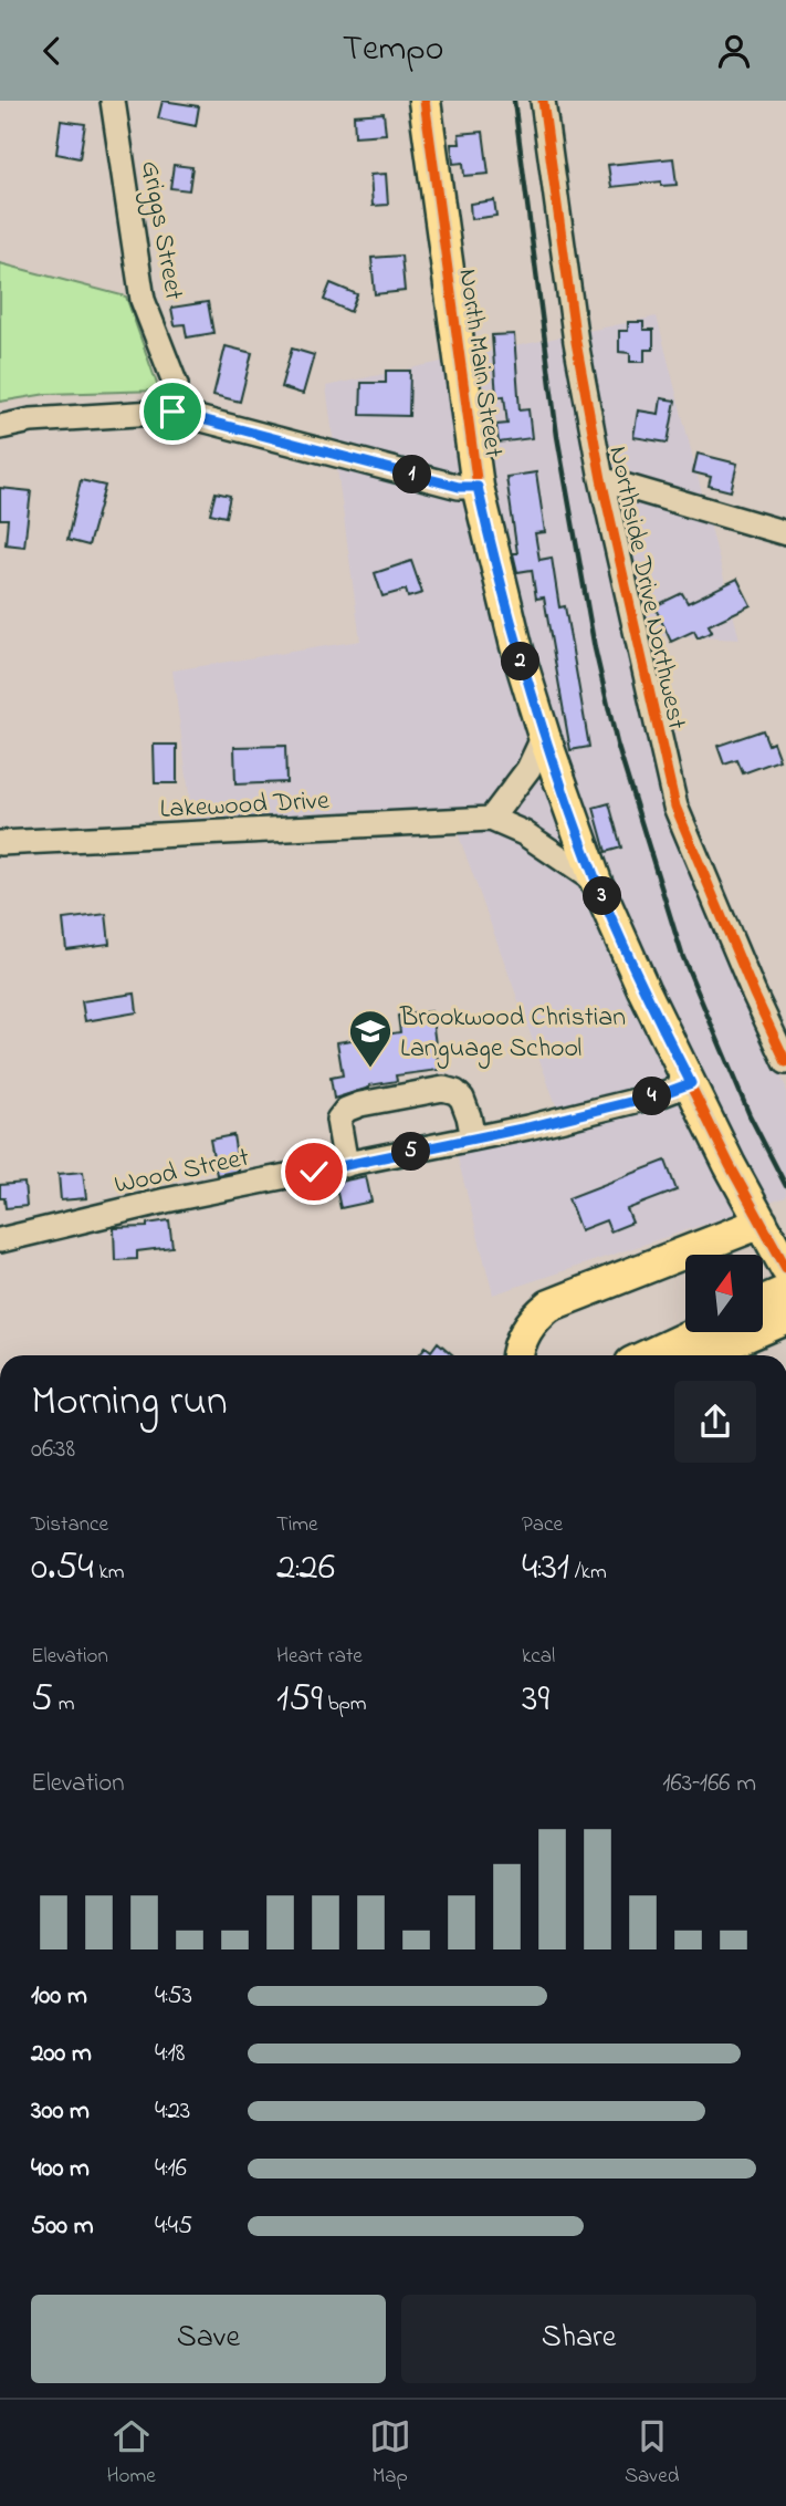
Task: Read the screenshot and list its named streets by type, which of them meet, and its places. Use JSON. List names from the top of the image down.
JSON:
{
  "streets": {
    "main road": ["North Main Street"],
    "street": [
      "Griggs Street",
      "Northside Drive Northwest",
      "Lakewood Drive",
      "Wood Street"
    ]
  },
  "crossings": [
    ["North Main Street", "Lakewood Drive"],
    ["North Main Street", "Wood Street"]
  ],
  "places": {
    "school or university": ["Brookwood Christian Language School"]
  },
  "north": "top",
  "page": {
    "header": "Tempo",
    "pins": [
      "1",
      "2",
      "3",
      "4",
      "5"
    ],
    "heading": ["Morning run", "06:38"],
    "stats": [
      ["Distance", "0.54 km"],
      ["Time", "2:26"],
      ["Pace", "4:31 /km"],
      ["Elevation", "5 m"],
      ["Heart rate", "159 bpm"],
      ["kcal", "39"]
    ],
    "chart": ["Elevation", "163–166 m"],
    "list": [
      {
        "name": "100 m",
        "note": "4:53"
      },
      {
        "name": "200 m",
        "note": "4:18"
      },
      {
        "name": "300 m",
        "note": "4:23"
      },
      {
        "name": "400 m",
        "note": "4:16"
      },
      {
        "name": "500 m",
        "note": "4:45"
      }
    ],
    "buttons": ["Save", "Share"],
    "tabs": ["Home", "Map", "Saved"]
  }
}
